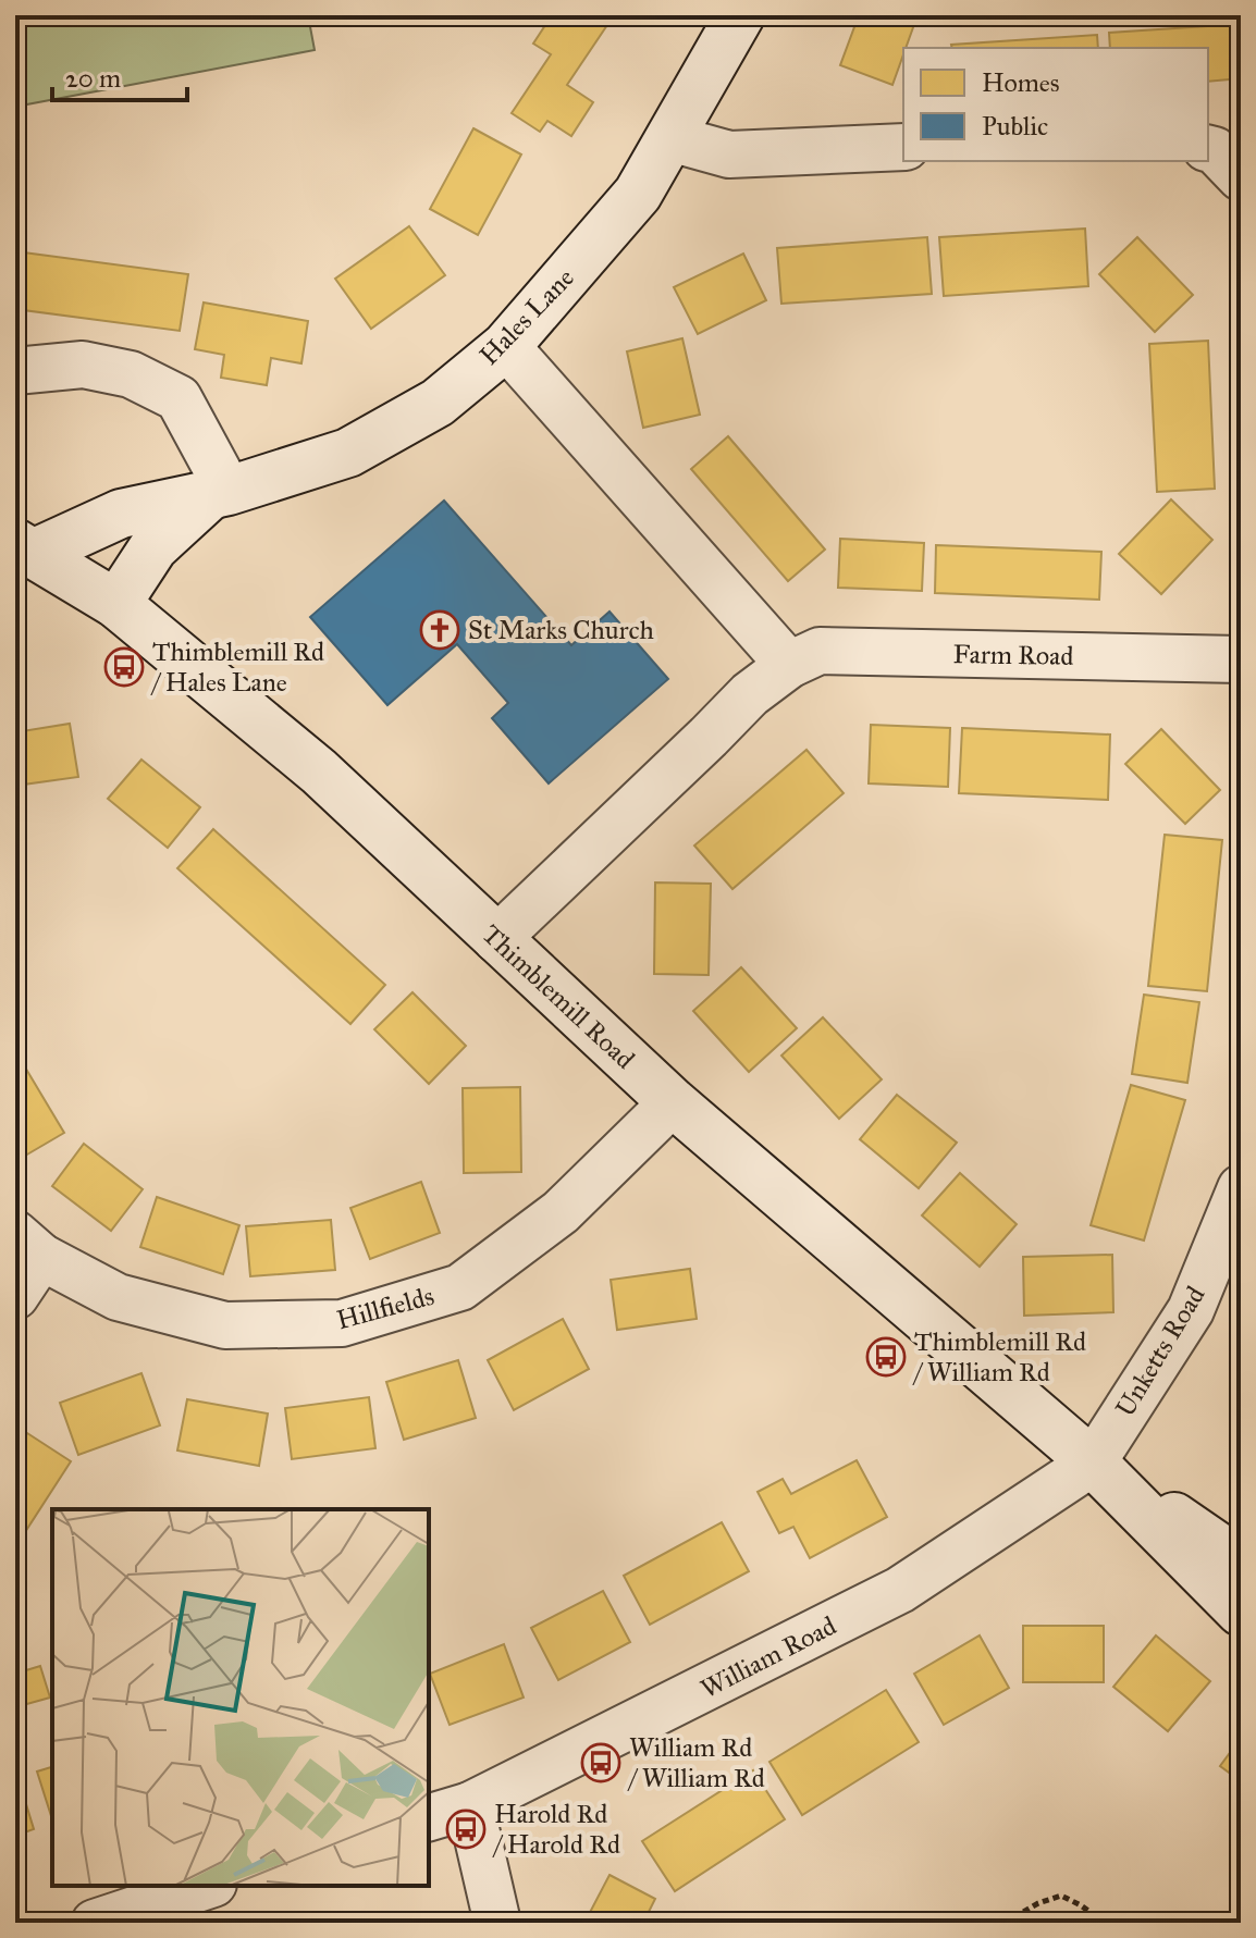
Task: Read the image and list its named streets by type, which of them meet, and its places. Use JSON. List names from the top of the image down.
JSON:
{
  "streets": {
    "main road": ["Hales Lane", "Thimblemill Road"],
    "street": [
      "Farm Road",
      "Hillfields",
      "Unketts Road",
      "William Road"
    ]
  },
  "crossings": [
    ["Hales Lane", "Thimblemill Road"],
    ["Farm Road", "Thimblemill Road"],
    ["Thimblemill Road", "Hillfields"],
    ["Thimblemill Road", "Unketts Road"],
    ["Thimblemill Road", "William Road"],
    ["Unketts Road", "William Road"]
  ],
  "places": {
    "church": ["St Marks Church"],
    "bus stop": [
      "Thimblemill Rd / Hales Lane",
      "Thimblemill Rd / William Rd",
      "William Rd / William Rd",
      "Harold Rd / Harold Rd"
    ]
  },
  "legend": ["Homes", "Public"],
  "scale_bar": "20 m"
}
